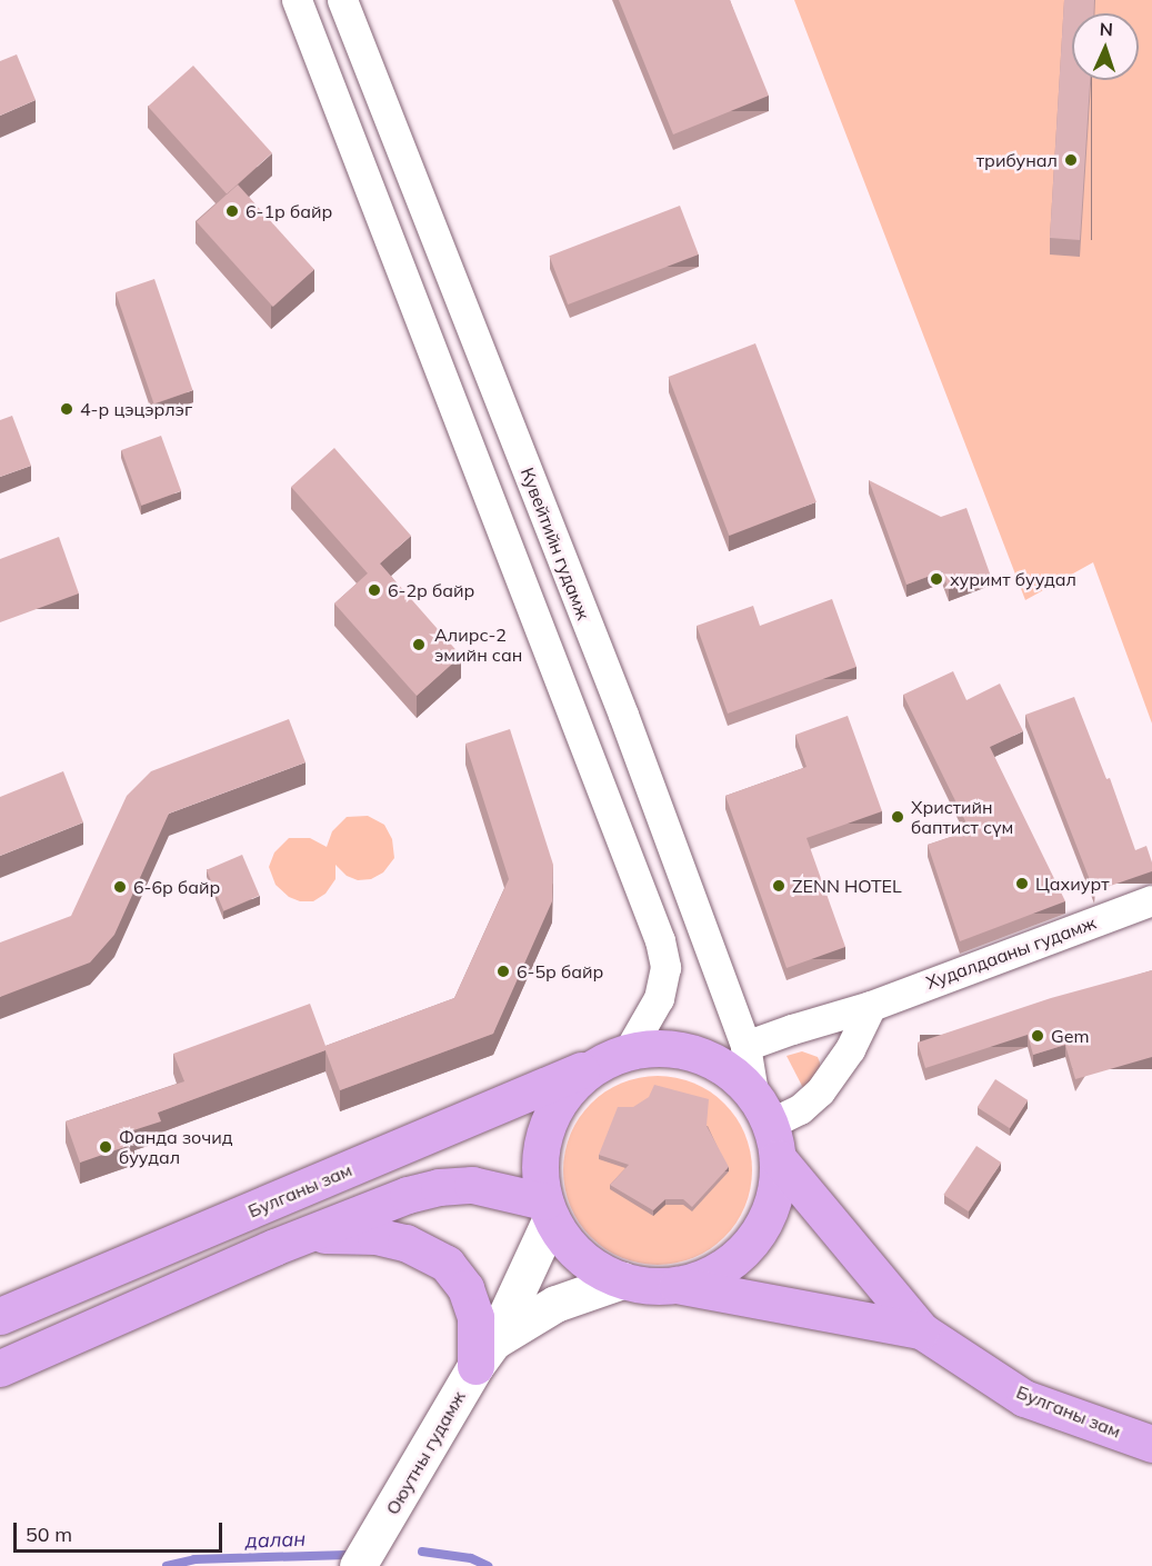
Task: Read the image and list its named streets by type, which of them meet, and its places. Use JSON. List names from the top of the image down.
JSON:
{
  "streets": {
    "highway": ["Булганы зам"],
    "street": ["Кувейтийн гудамж", "Худалдааны гудамж", "Оюутны гудамж"]
  },
  "crossings": [
    ["Кувейтийн гудамж", "Худалдааны гудамж"],
    ["Кувейтийн гудамж", "Булганы зам"],
    ["Кувейтийн гудамж", "Оюутны гудамж"],
    ["Булганы зам", "Оюутны гудамж"]
  ],
  "water": ["далан"],
  "places": [
    "трибунал",
    "6-1р байр",
    "4-р цэцэрлэг",
    "хуримт буудал",
    "6-2р байр",
    "Aлирс-2 эмийн сан",
    "Христийн баптист сүм",
    "Цахиурт",
    "ZENN HOTEL",
    "6-6р байр",
    "6-5р байр",
    "Gem",
    "Фанда зочид буудал"
  ],
  "scale_bar": "50 m",
  "north": "top"
}
